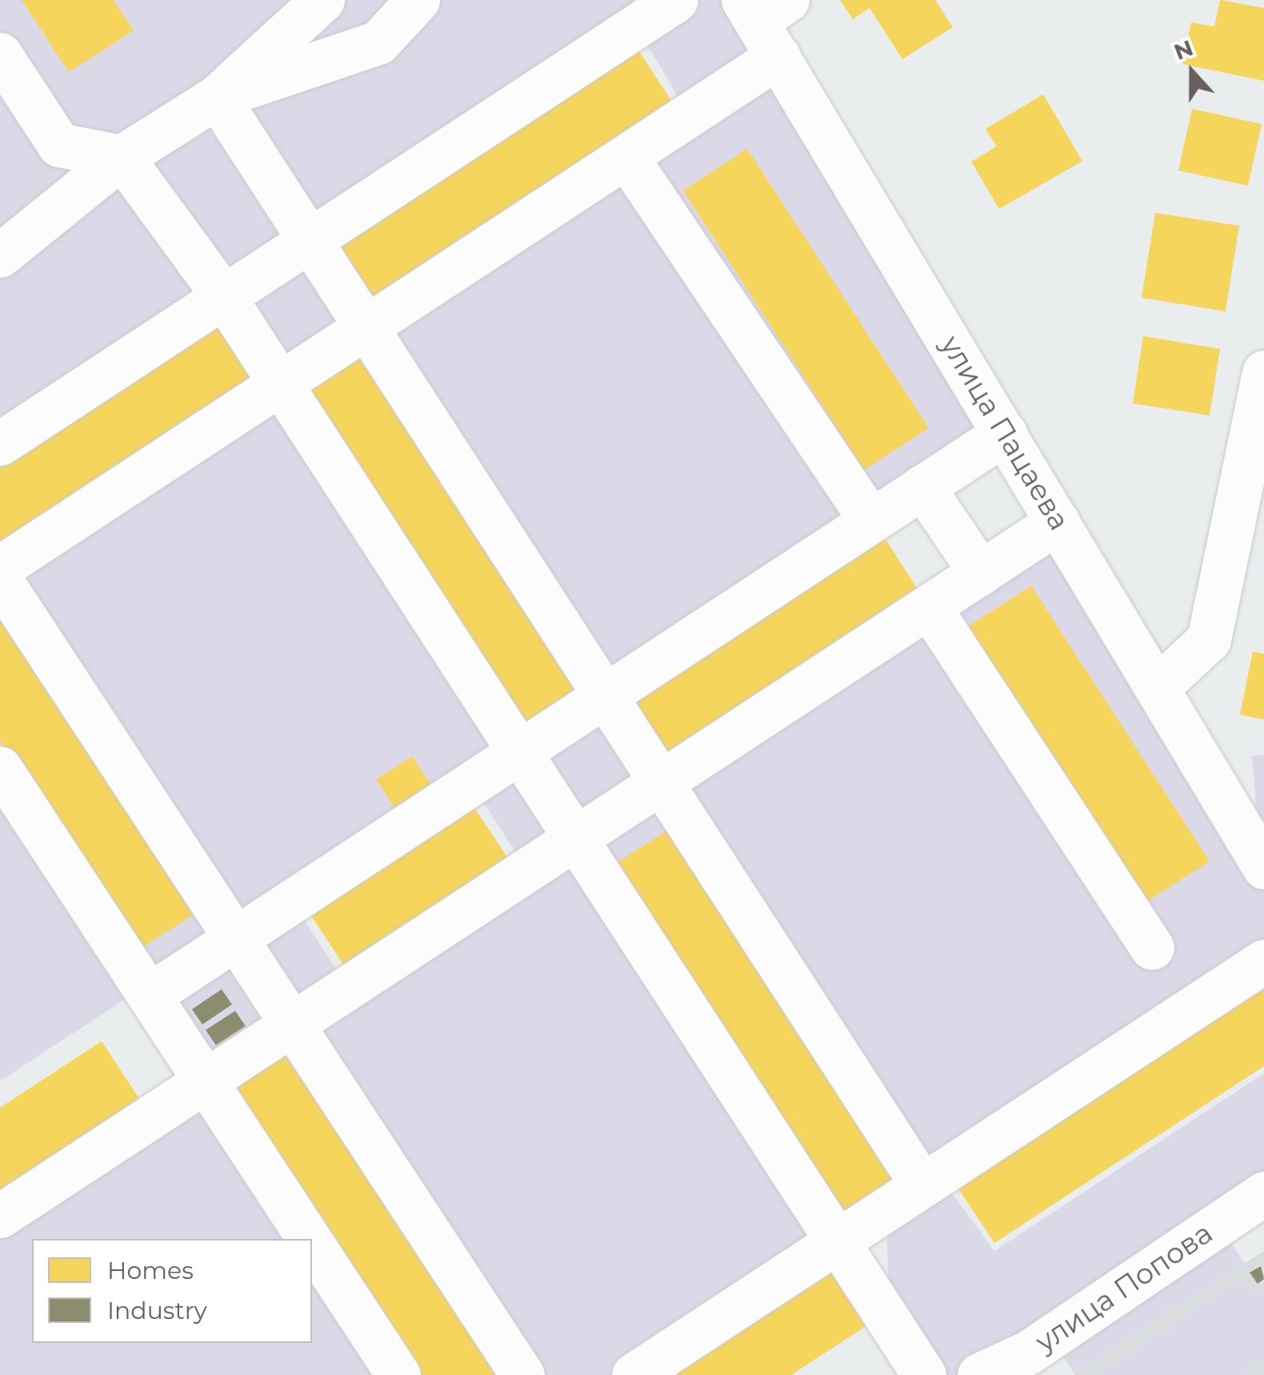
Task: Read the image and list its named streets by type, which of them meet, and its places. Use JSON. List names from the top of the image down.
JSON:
{
  "streets": {
    "street": ["улица Пацаева", "улица Попова"]
  },
  "legend": ["Homes", "Industry"],
  "north": "top"
}
